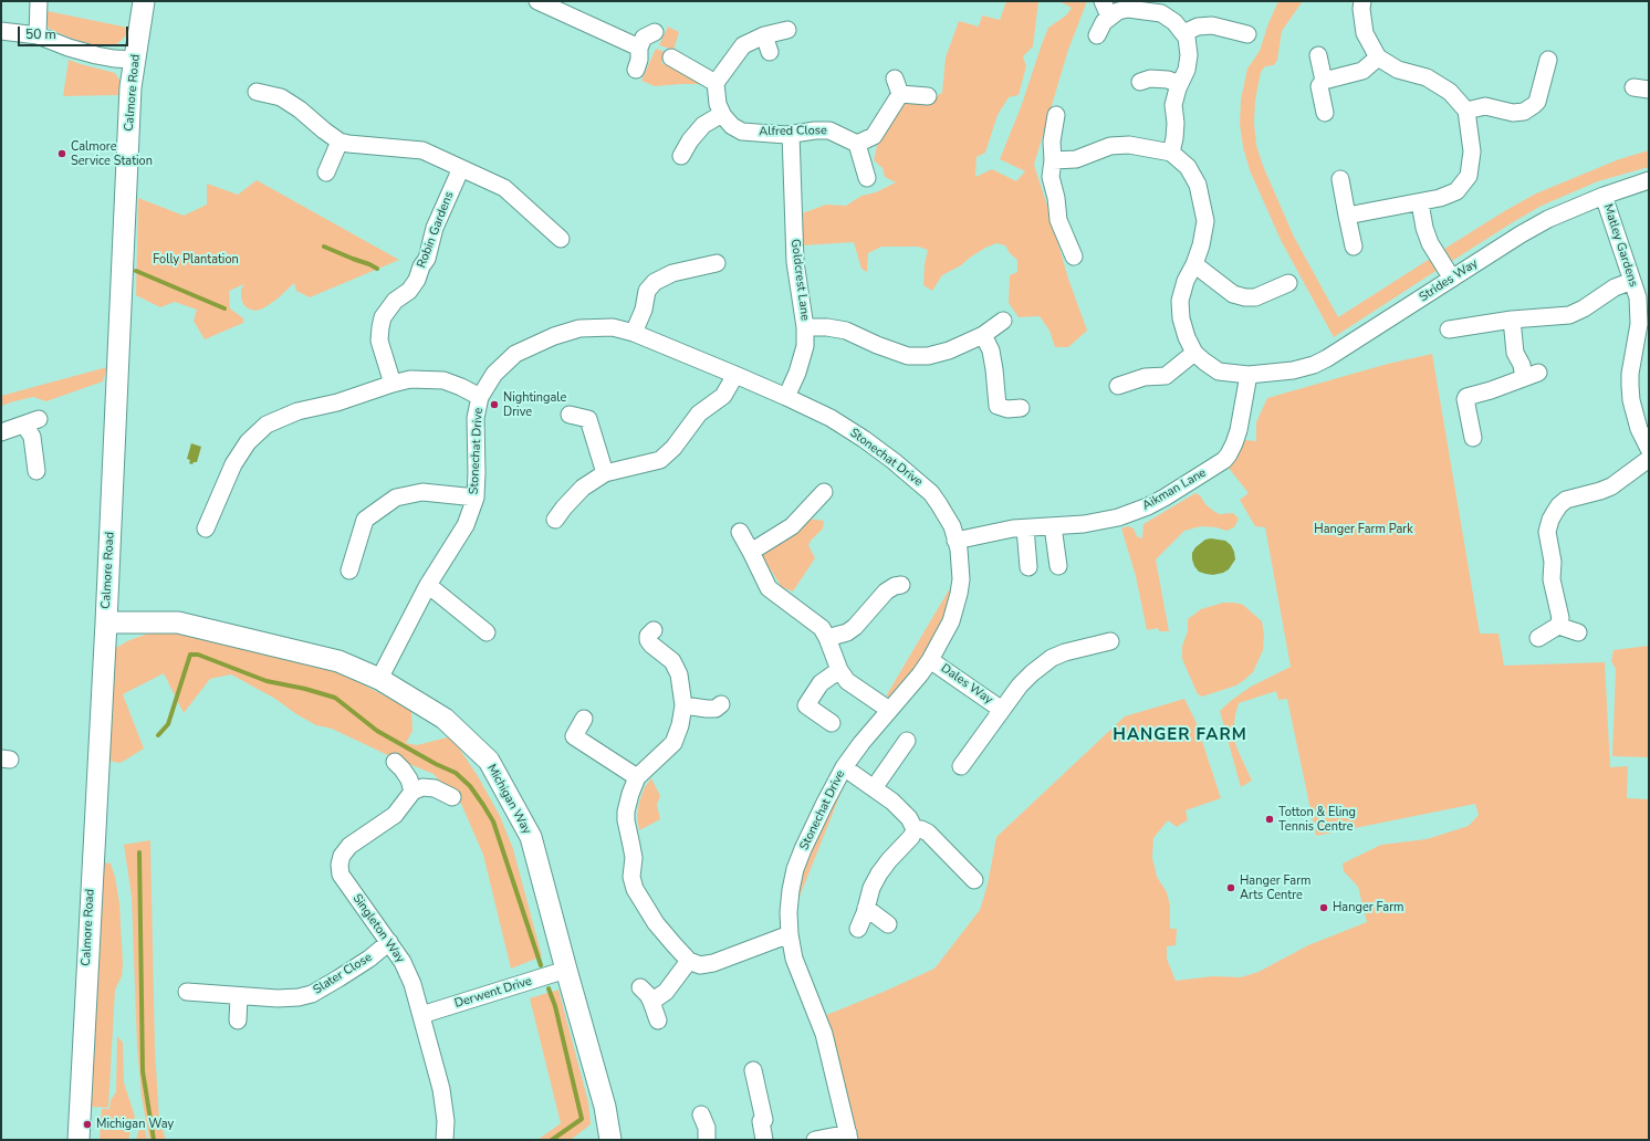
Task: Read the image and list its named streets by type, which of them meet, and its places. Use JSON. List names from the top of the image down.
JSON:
{
  "streets": {
    "street": [
      "Calmore Road",
      "Alfred Close",
      "Robin Gardens",
      "Matley Gardens",
      "Goldcrest Lane",
      "Strides Way",
      "Stonechat Drive",
      "Aikman Lane",
      "Dales Way",
      "Michigan Way",
      "Singleton Way",
      "Slater Close",
      "Derwent Drive"
    ]
  },
  "crossings": [
    ["Calmore Road", "Michigan Way"],
    ["Alfred Close", "Goldcrest Lane"],
    ["Matley Gardens", "Strides Way"],
    ["Goldcrest Lane", "Stonechat Drive"],
    ["Strides Way", "Aikman Lane"],
    ["Stonechat Drive", "Aikman Lane"],
    ["Stonechat Drive", "Dales Way"],
    ["Stonechat Drive", "Michigan Way"],
    ["Michigan Way", "Derwent Drive"],
    ["Singleton Way", "Slater Close"],
    ["Singleton Way", "Derwent Drive"]
  ],
  "districts": ["HANGER FARM"],
  "parks": ["Folly Plantation", "Hanger Farm Park"],
  "places": [
    "Calmore Service Station",
    "Nightingale Drive",
    "Totton & Eling Tennis Centre",
    "Hanger Farm Arts Centre",
    "Hanger Farm",
    "Michigan Way"
  ],
  "scale_bar": "50 m"
}
